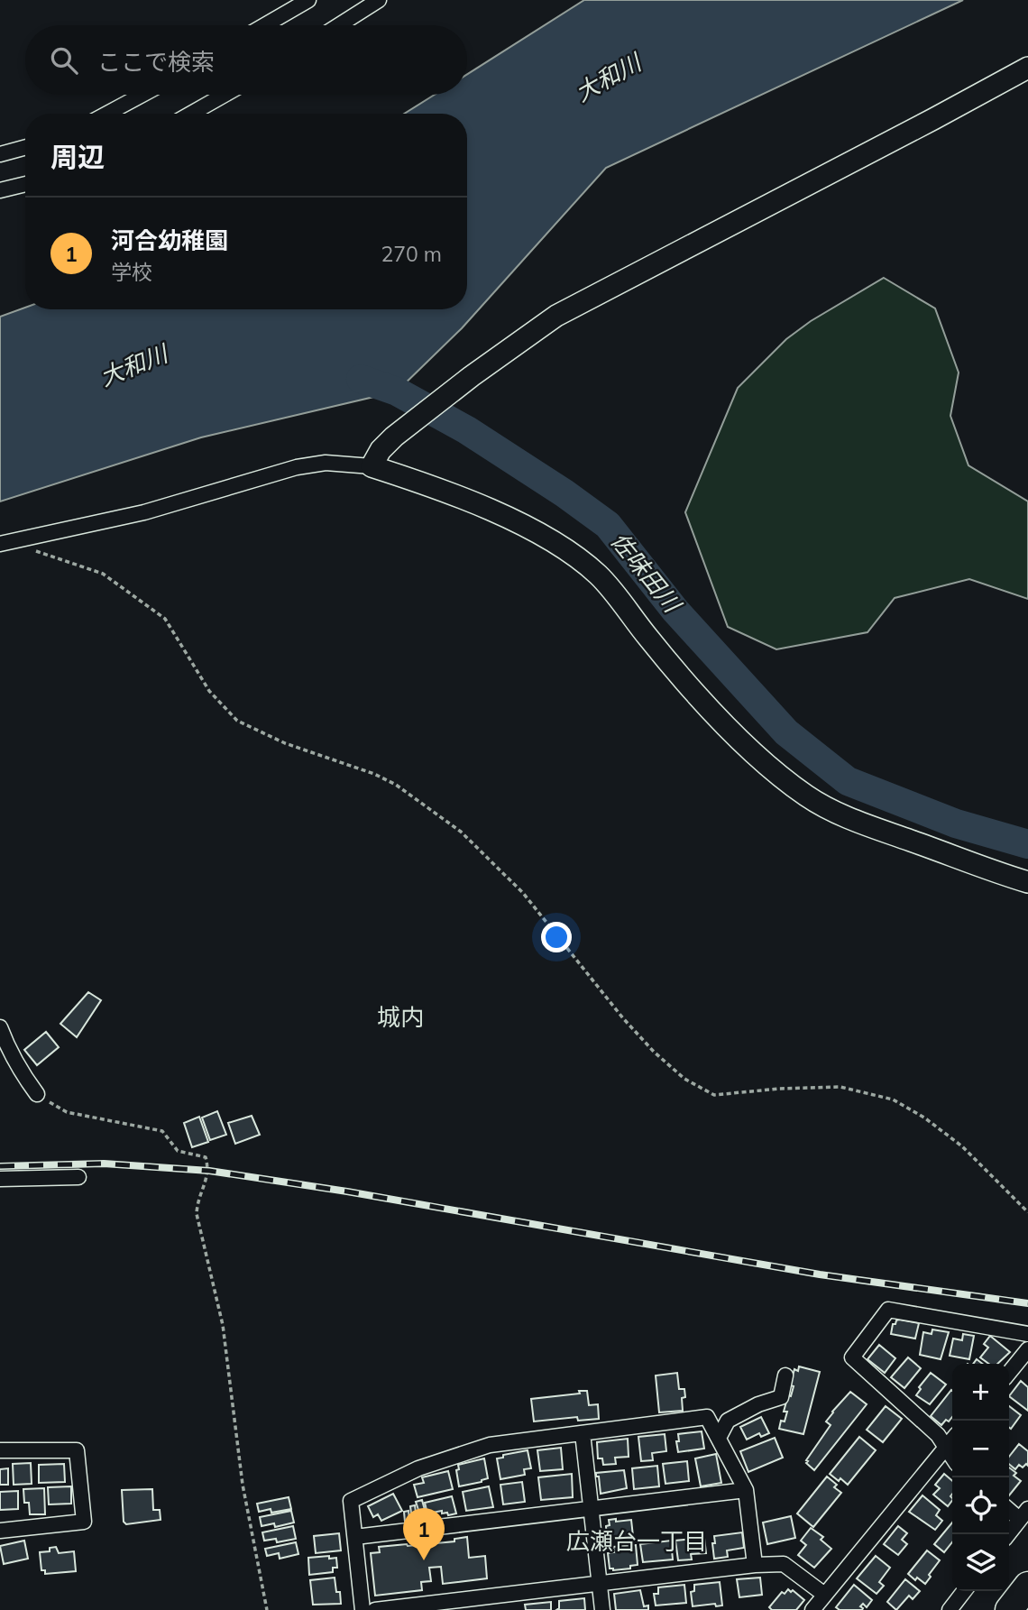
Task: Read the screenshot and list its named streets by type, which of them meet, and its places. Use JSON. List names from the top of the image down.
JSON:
{
  "districts": ["城内", "広瀬台一丁目"],
  "water": ["大和川", "佐味田川"],
  "page": {
    "search": "ここで検索",
    "heading": "周辺",
    "list": [
      {
        "mark": "1",
        "name": "河合幼稚園",
        "note": "学校",
        "value": "270 m"
      }
    ],
    "map_buttons": ["+", "−"],
    "pins": "1"
  }
}
